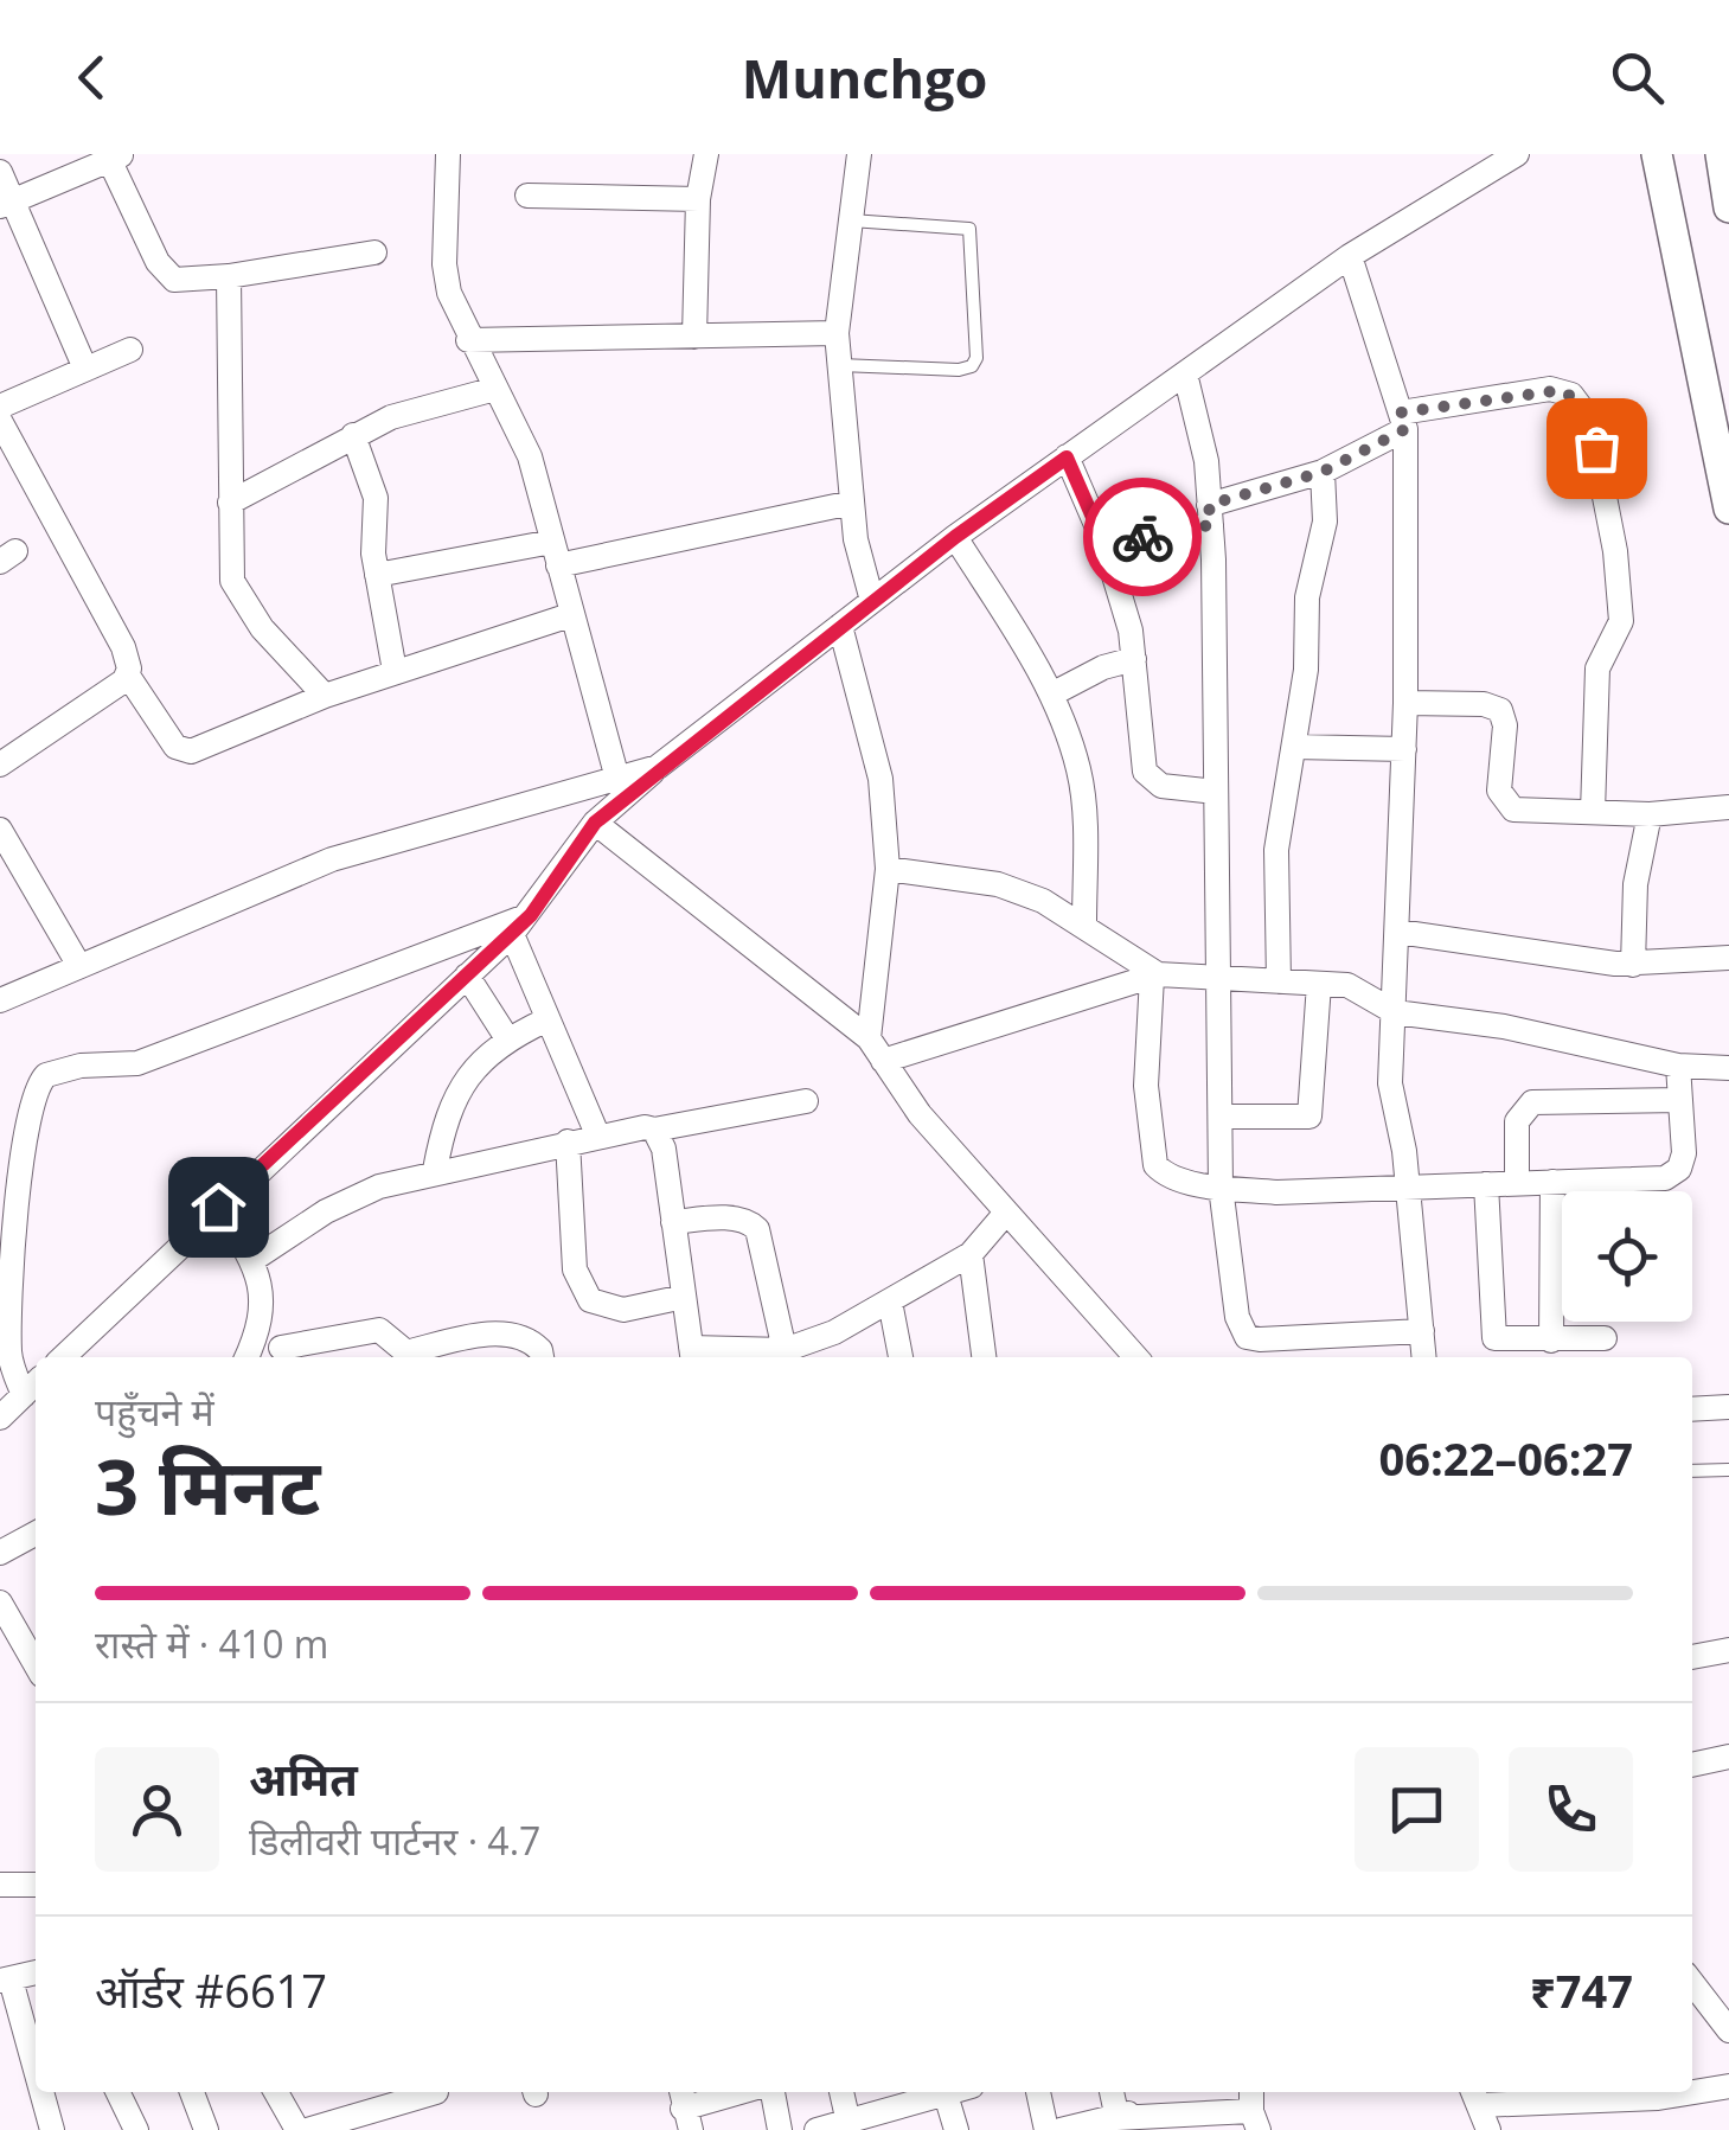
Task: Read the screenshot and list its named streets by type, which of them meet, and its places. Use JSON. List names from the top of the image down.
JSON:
{
  "page": {
    "header": "Munchgo",
    "heading": ["3 मिनट", "पहुँचने में", "06:22–06:27"],
    "panel": [
      "अमित",
      "डिलीवरी पार्टनर · 4.7",
      "ऑर्डर #6617",
      "₹747"
    ],
    "bar": "रास्ते में · 410 m"
  }
}
